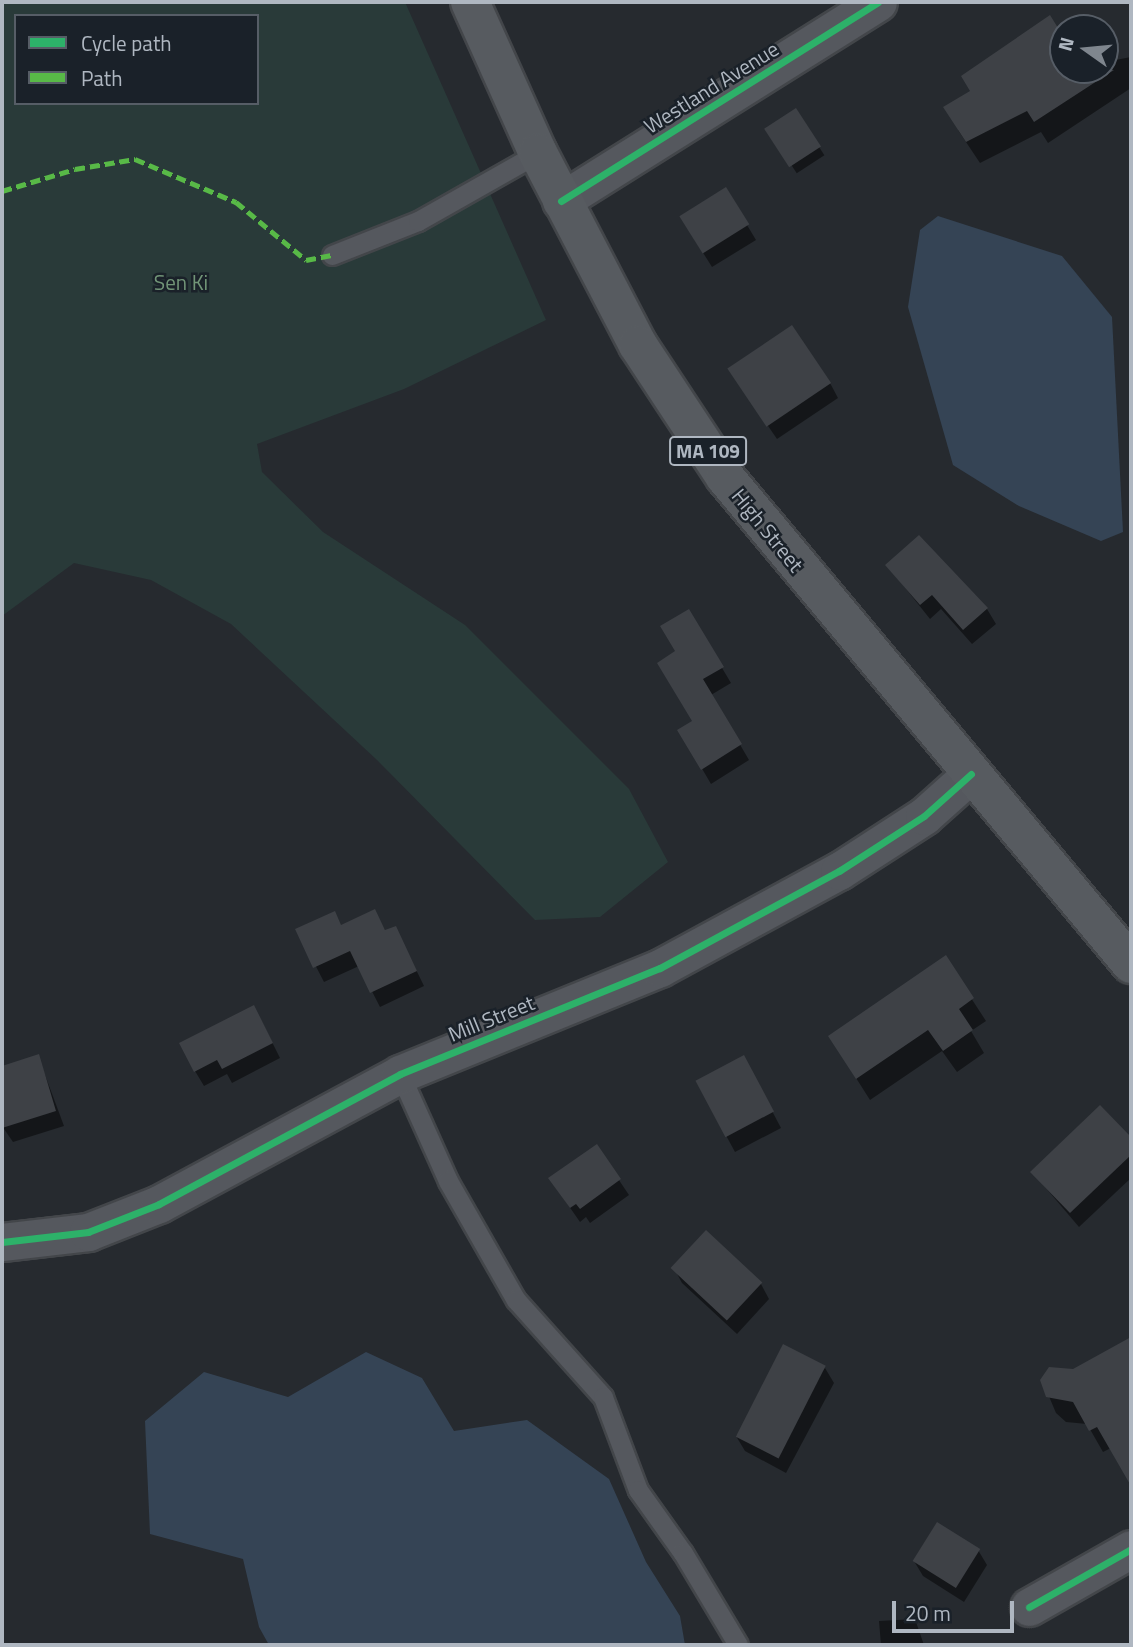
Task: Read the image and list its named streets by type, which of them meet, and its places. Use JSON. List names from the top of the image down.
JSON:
{
  "streets": {
    "main road": ["MA 109", "High Street"],
    "street": ["Westland Avenue", "Mill Street"]
  },
  "crossings": [
    ["Westland Avenue", "High Street"],
    ["High Street", "Mill Street"]
  ],
  "parks": ["Sen Ki"],
  "legend": ["Cycle path", "Path"],
  "scale_bar": "20 m",
  "north": "left"
}
